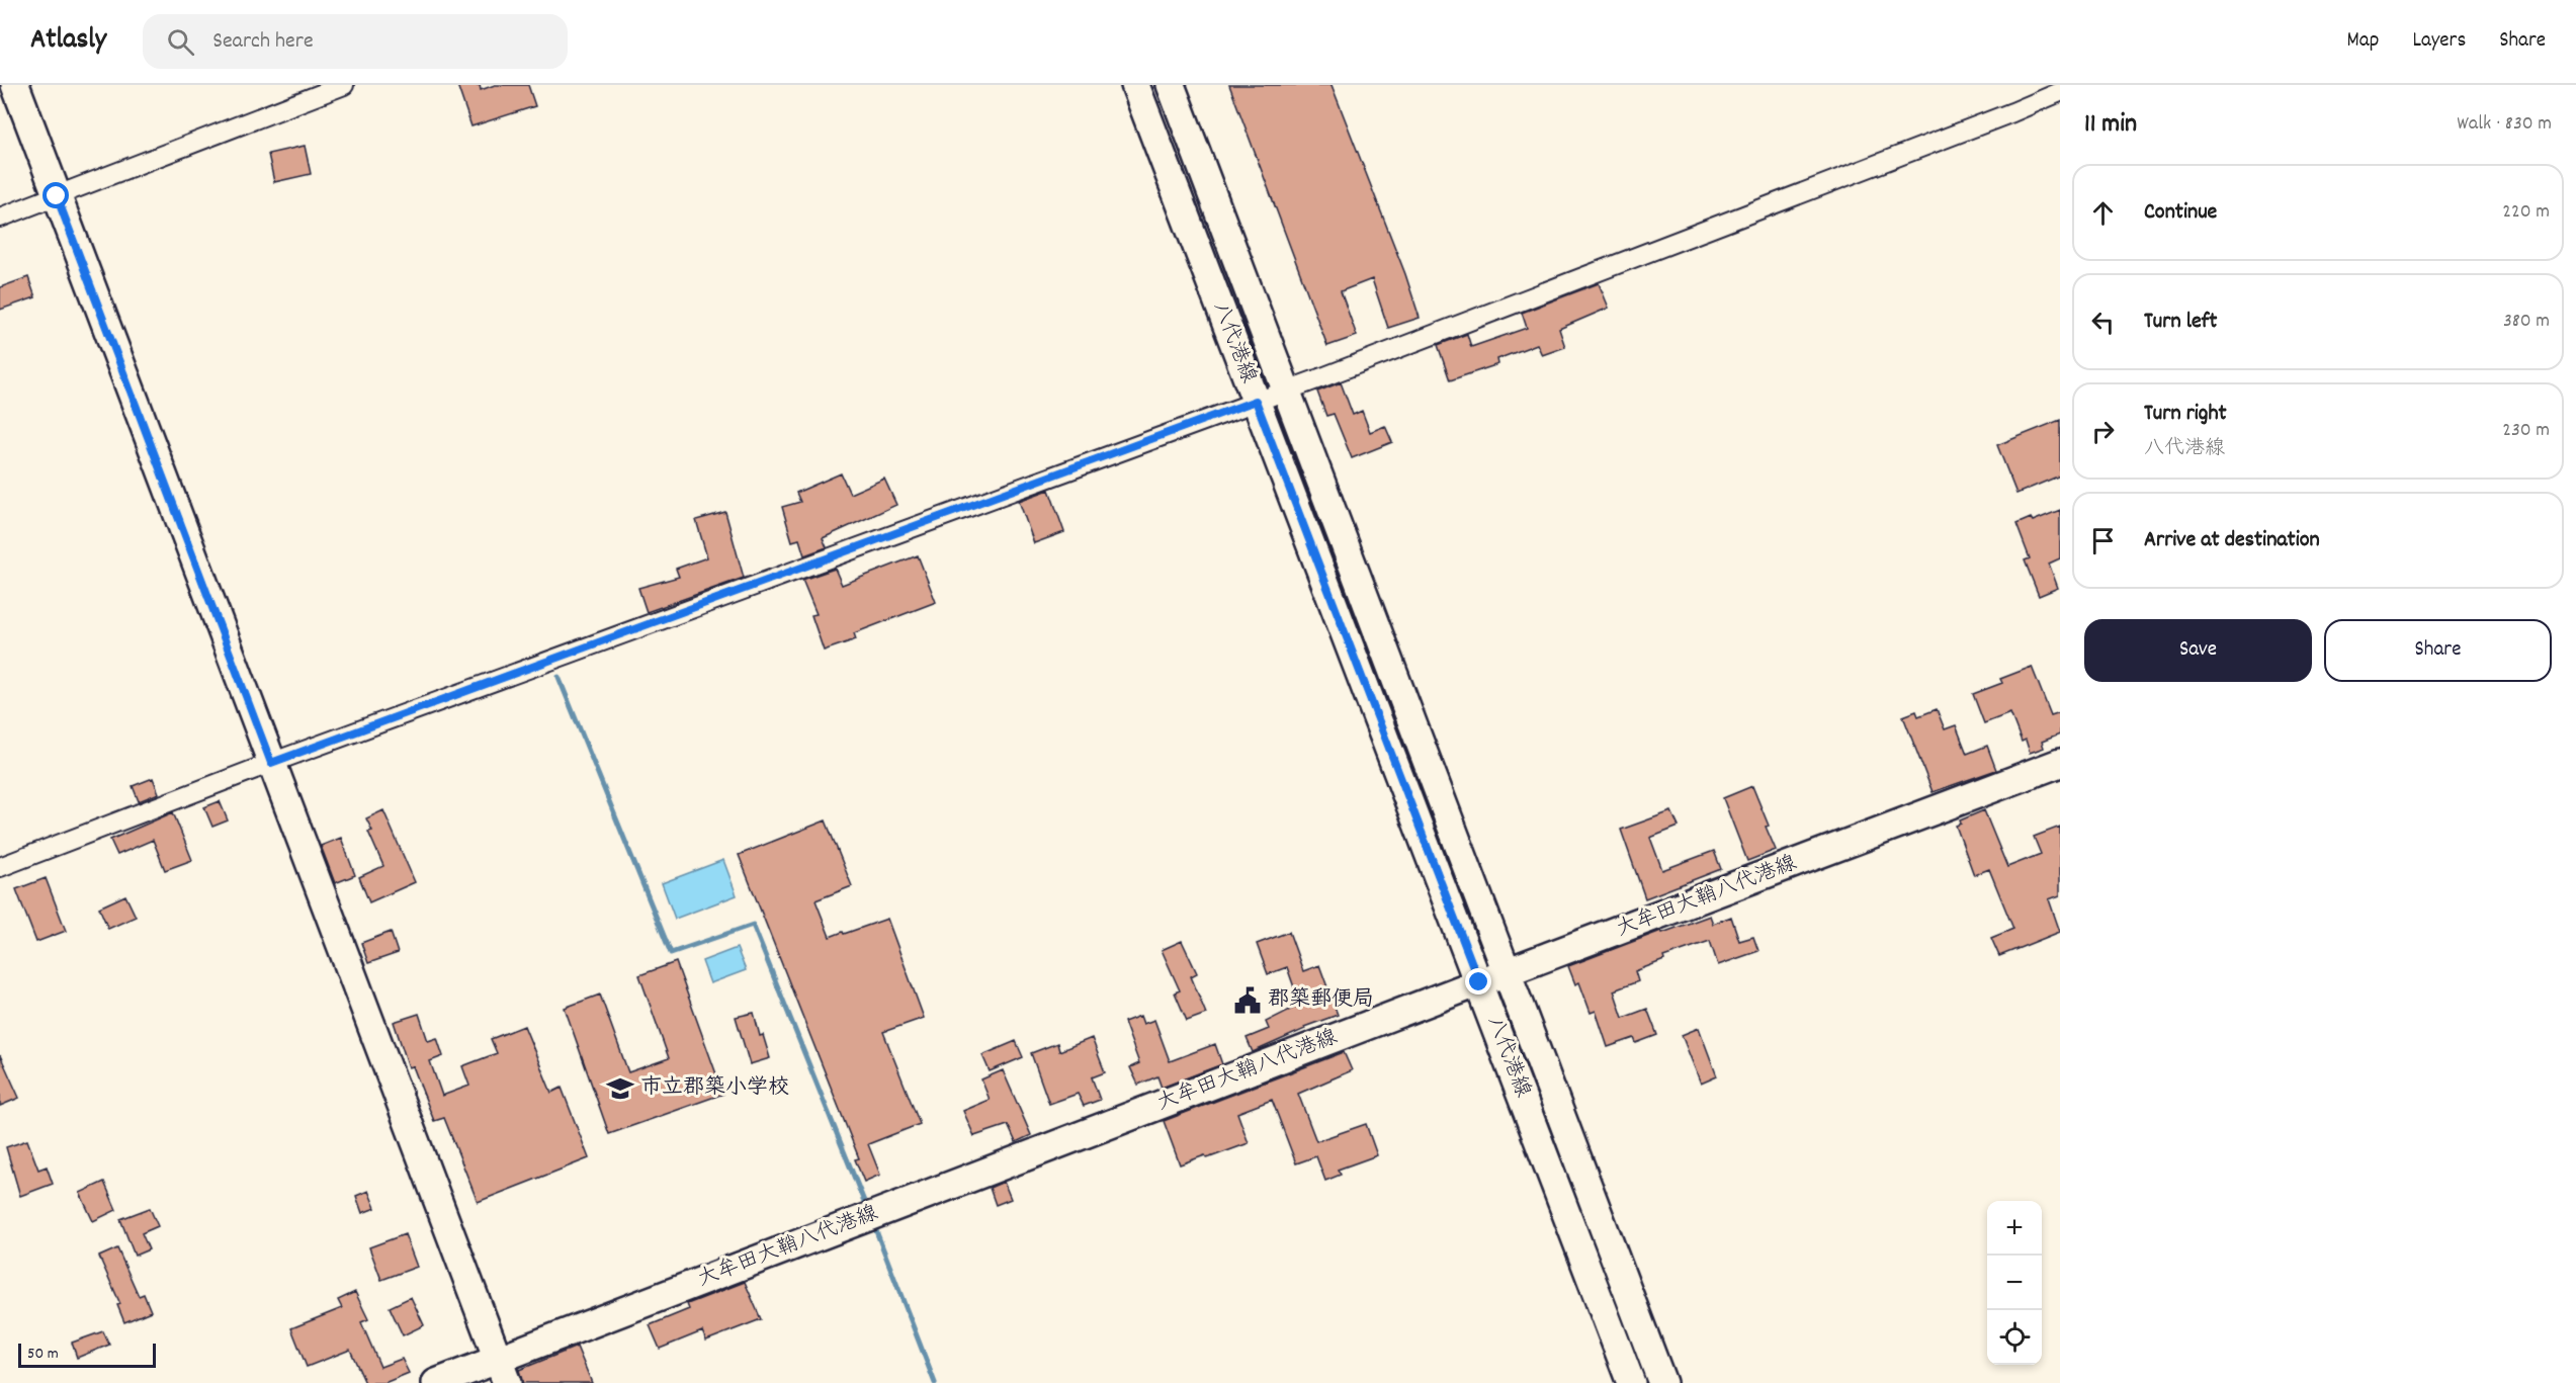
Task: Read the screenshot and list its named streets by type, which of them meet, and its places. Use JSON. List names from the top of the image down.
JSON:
{
  "streets": {
    "main road": ["八代港線", "大牟田大鞘八代港線"]
  },
  "crossings": [
    ["八代港線", "大牟田大鞘八代港線"]
  ],
  "places": {
    "public building": ["郡築郵便局"],
    "school or university": ["市立郡築小学校"]
  },
  "scale_bar": "50 m",
  "page": {
    "header": "Atlasly",
    "search": "Search here",
    "nav": ["Map", "Layers", "Share"],
    "heading": ["11 min", "Walk · 830 m"],
    "list": [
      ["Continue", "220 m"],
      ["Turn left", "380 m"],
      ["Turn right", "八代港線", "230 m"],
      "Arrive at destination"
    ],
    "buttons": ["Save", "Share"],
    "map_buttons": ["+", "−"],
    "scale": "50 m"
  }
}
